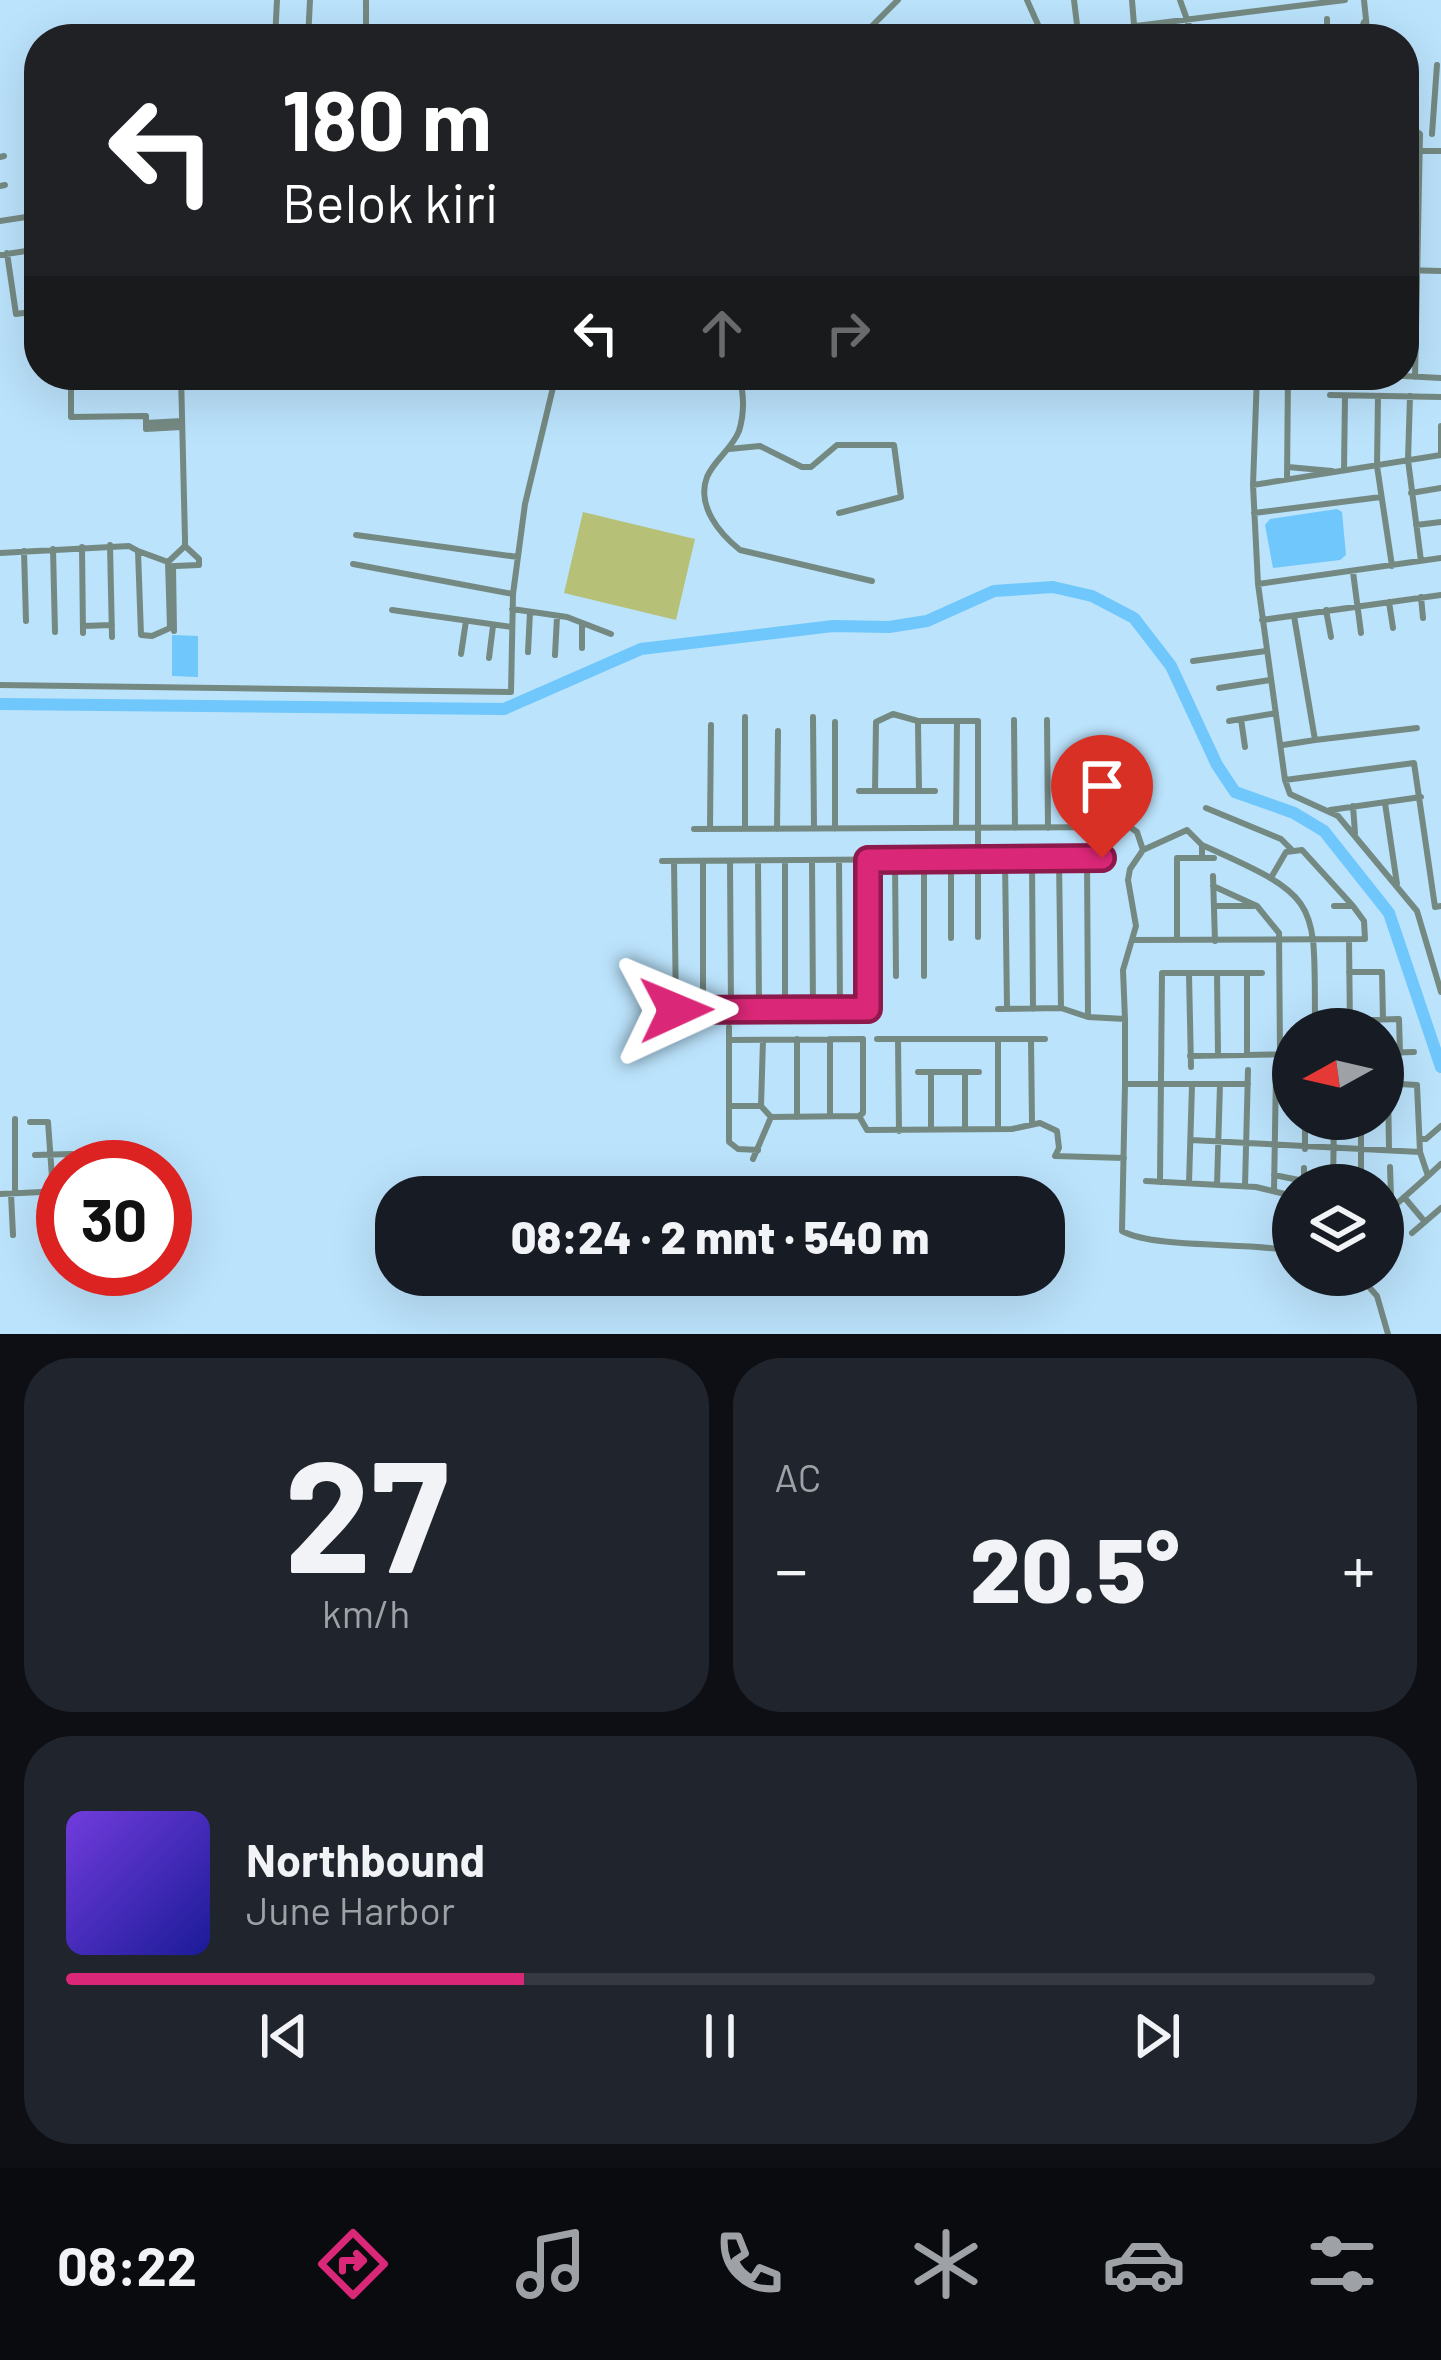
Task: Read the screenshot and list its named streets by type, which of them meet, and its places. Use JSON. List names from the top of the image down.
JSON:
{
  "north": "left",
  "page": {
    "turn": ["180 m", "Belok kiri"],
    "limit": "30",
    "trip": "08:24 · 2 mnt · 540 m",
    "tile": [
      ["27", "km/h"],
      "AC"
    ],
    "heat": ["−", "20.5°", "+"],
    "song": ["Northbound", "June Harbor"],
    "tabs": "08:22"
  }
}
